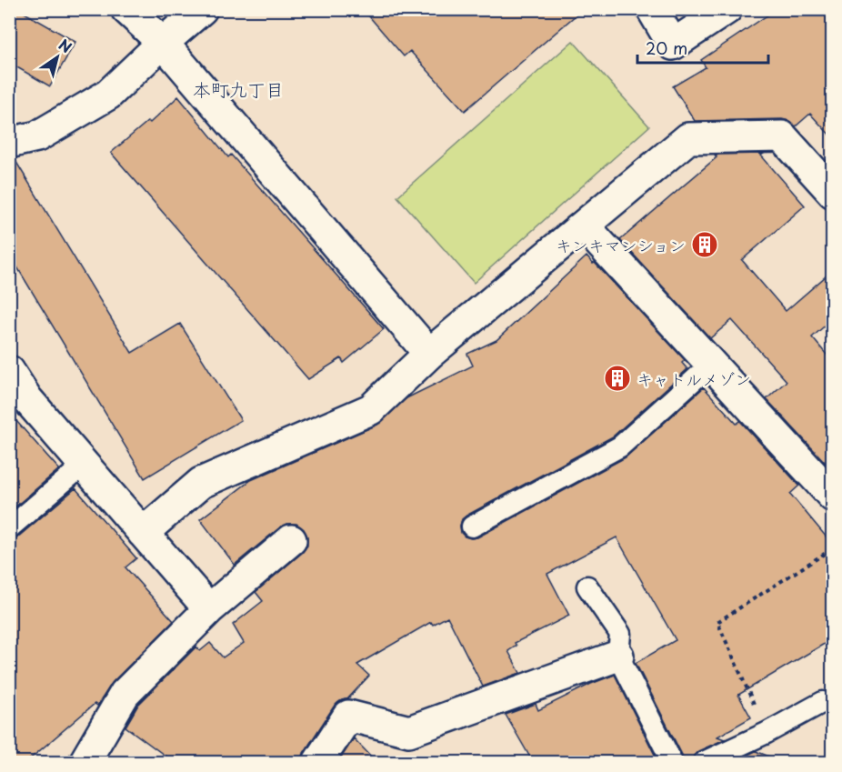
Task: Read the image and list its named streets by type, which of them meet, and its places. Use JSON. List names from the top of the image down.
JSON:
{
  "districts": ["本町九丁目"],
  "places": {
    "building": ["キンキマンション", "キャトルメゾン"]
  },
  "scale_bar": "20 m",
  "north": "top right"
}
